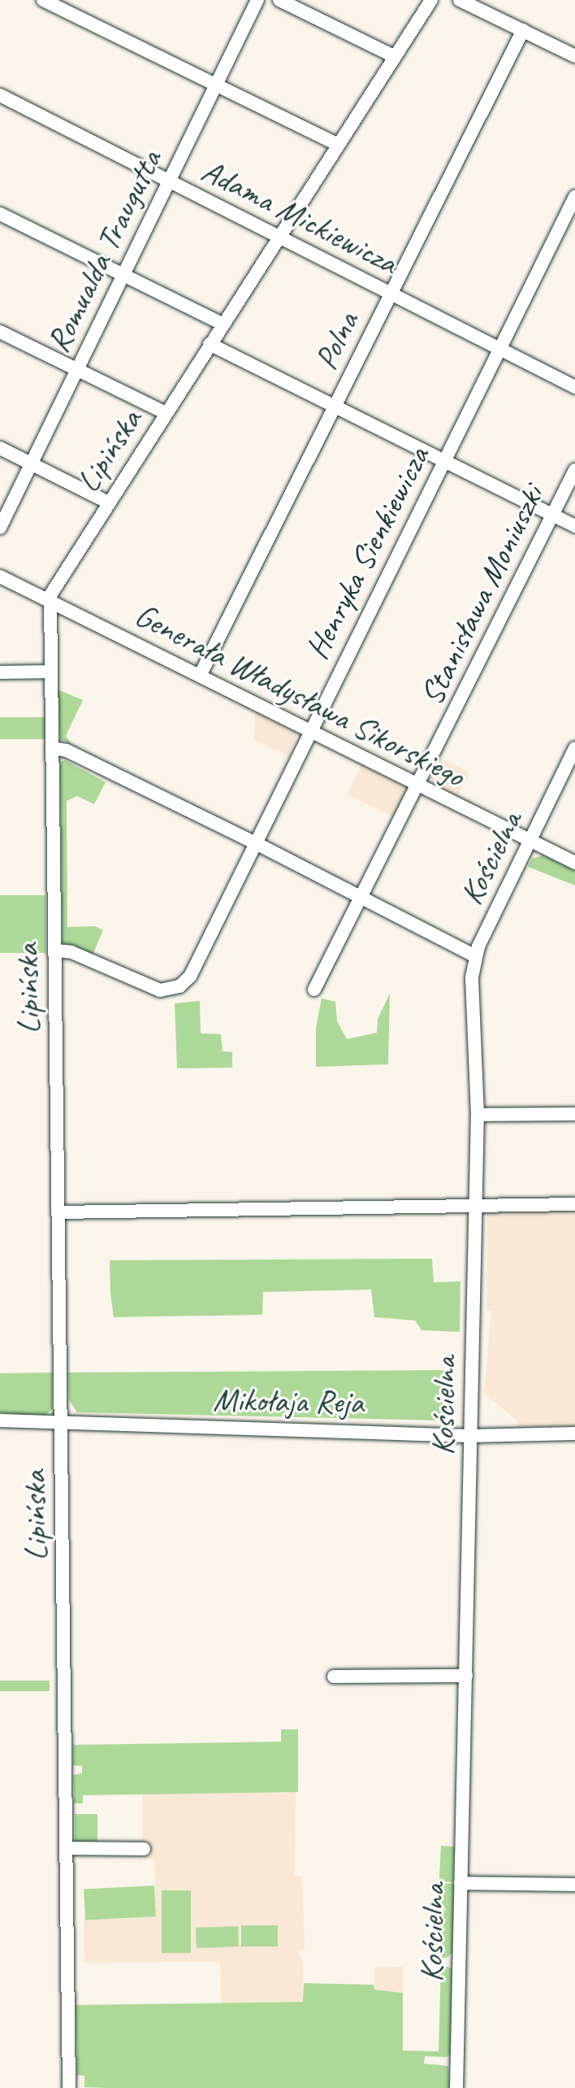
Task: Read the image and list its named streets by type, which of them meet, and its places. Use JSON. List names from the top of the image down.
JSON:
{
  "streets": {
    "street": [
      "Adama Mickiewicza",
      "Romualda Traugutta",
      "Polna",
      "Lipińska",
      "Henryka Sienkiewicza",
      "Stanisława Moniuszki",
      "Generała Władysława Sikorskiego",
      "Kościelna",
      "Mikołaja Reja"
    ]
  },
  "crossings": [
    ["Adama Mickiewicza", "Romualda Traugutta"],
    ["Adama Mickiewicza", "Polna"],
    ["Adama Mickiewicza", "Lipińska"],
    ["Adama Mickiewicza", "Henryka Sienkiewicza"],
    ["Polna", "Generała Władysława Sikorskiego"],
    ["Lipińska", "Henryka Sienkiewicza"],
    ["Lipińska", "Generała Władysława Sikorskiego"],
    ["Lipińska", "Mikołaja Reja"],
    ["Henryka Sienkiewicza", "Generała Władysława Sikorskiego"],
    ["Stanisława Moniuszki", "Generała Władysława Sikorskiego"],
    ["Generała Władysława Sikorskiego", "Kościelna"],
    ["Kościelna", "Mikołaja Reja"]
  ]
}
